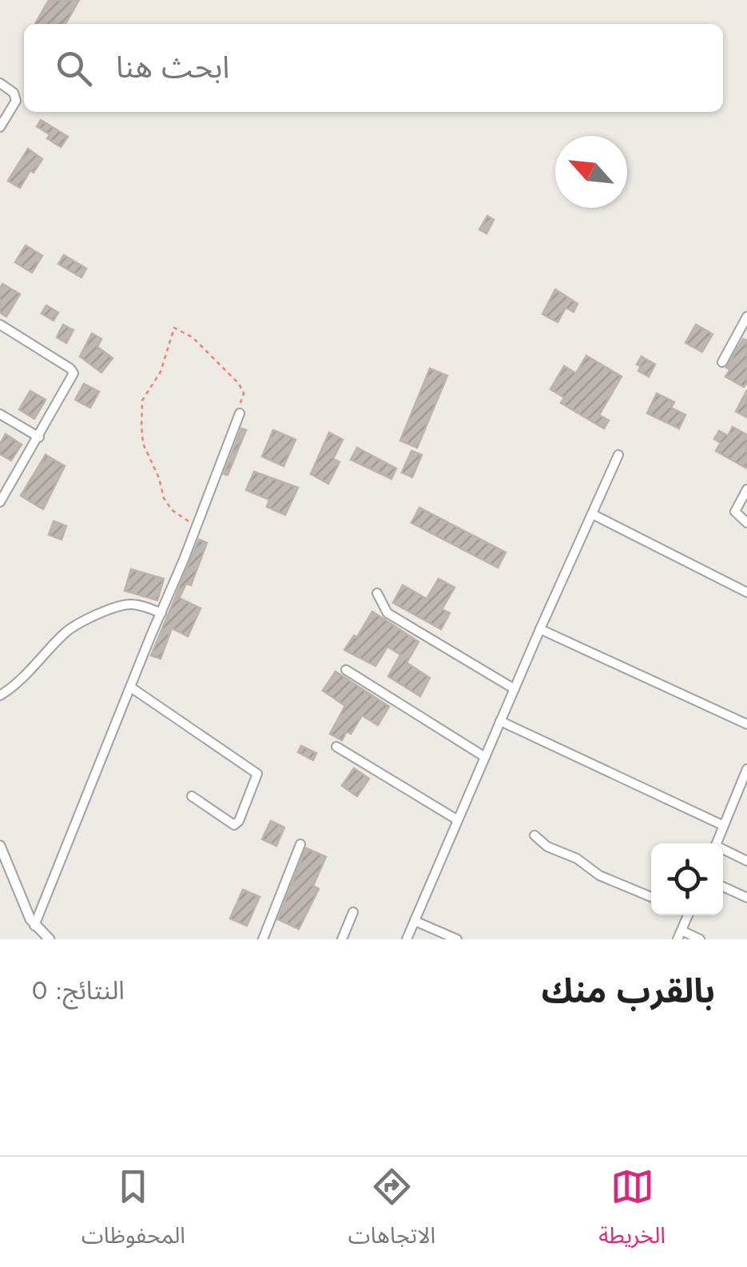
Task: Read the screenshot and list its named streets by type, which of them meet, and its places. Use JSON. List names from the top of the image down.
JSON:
{
  "north": "top left",
  "page": {
    "search": "ابحث هنا",
    "heading": ["بالقرب منك", "النتائج: 0"],
    "nav": ["الخريطة", "الاتجاهات", "المحفوظات"]
  }
}
